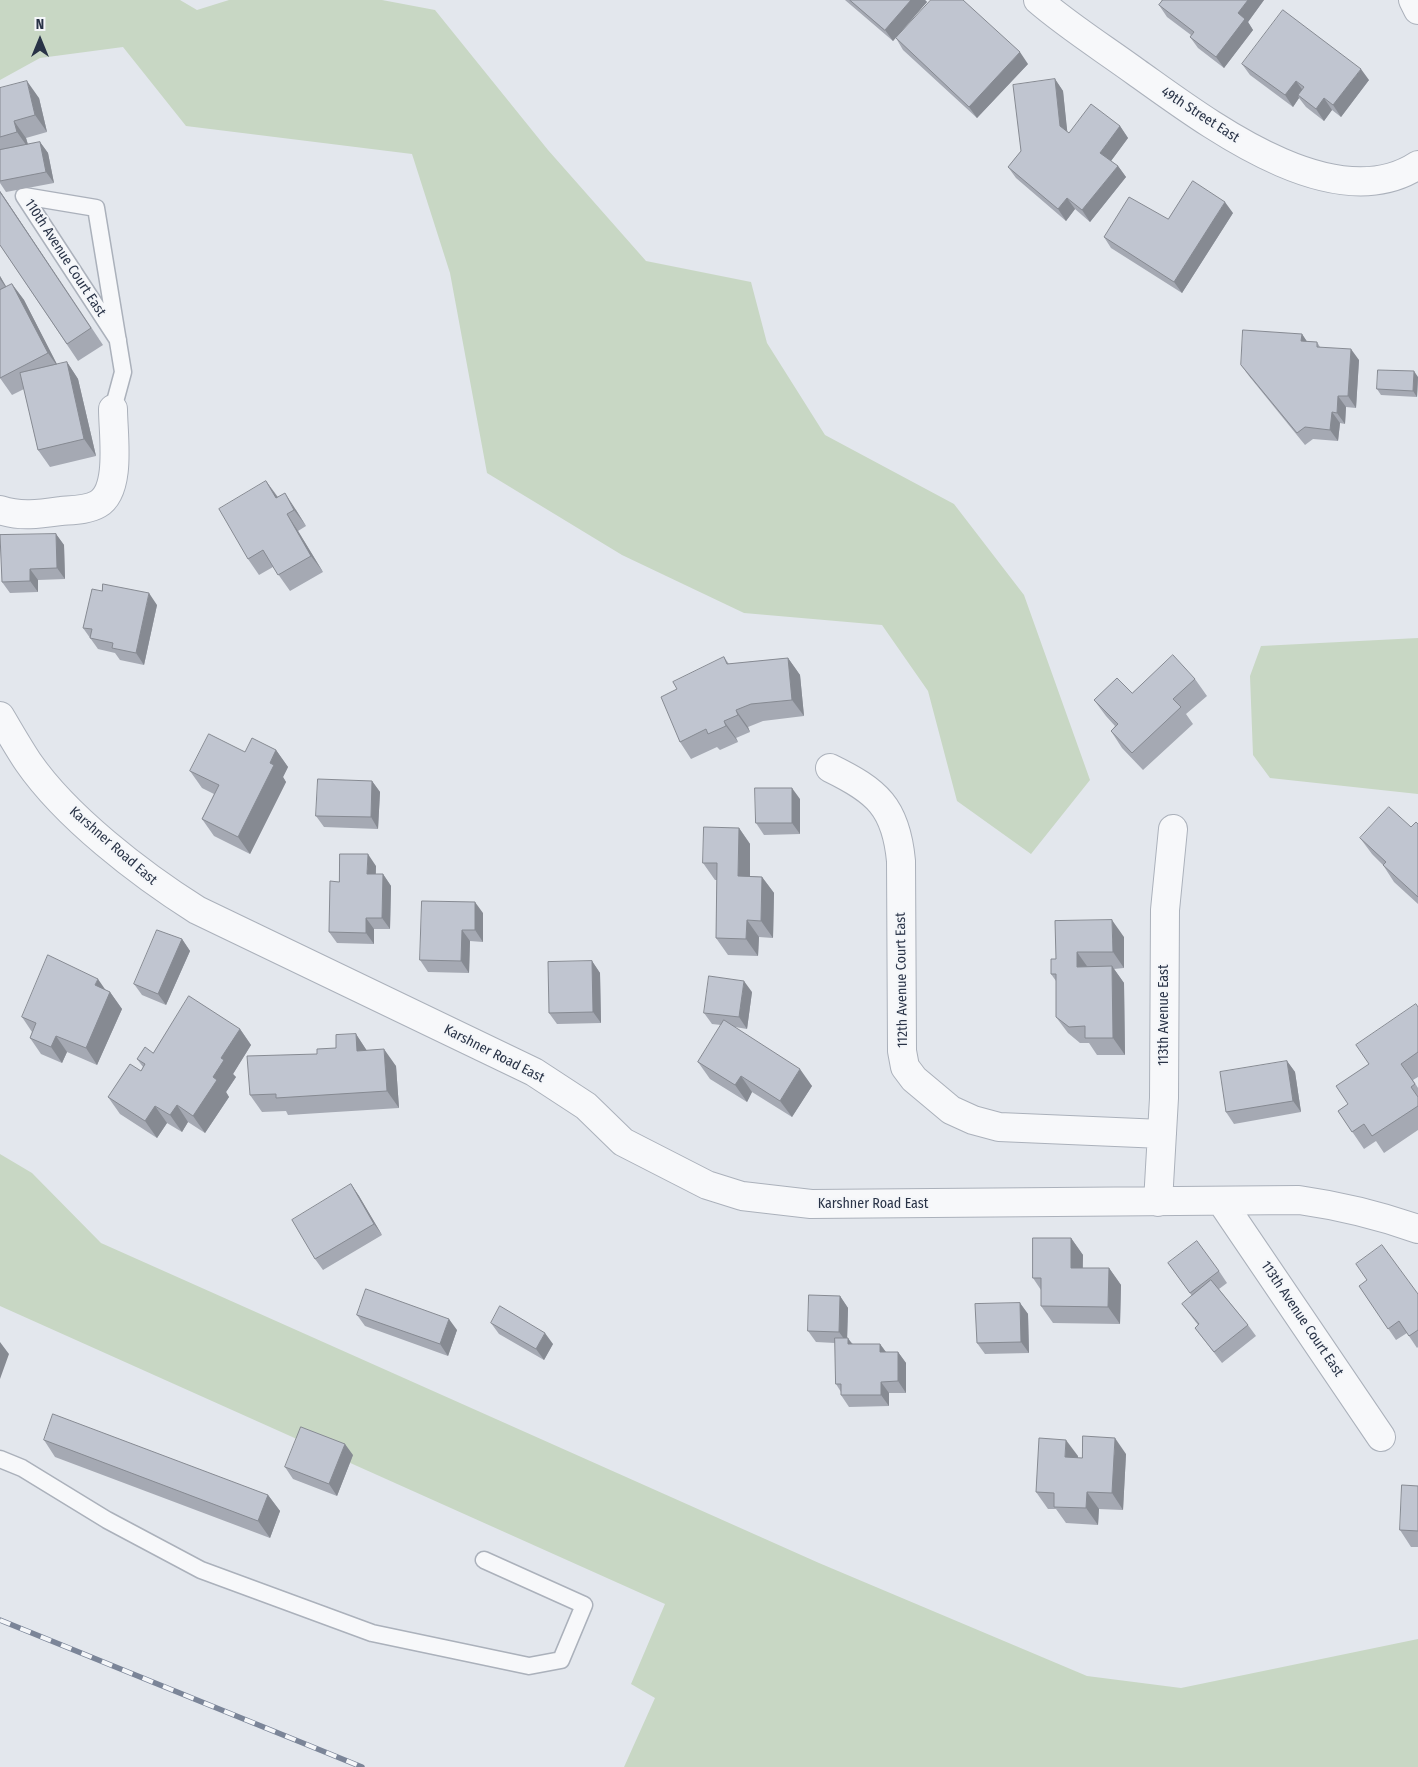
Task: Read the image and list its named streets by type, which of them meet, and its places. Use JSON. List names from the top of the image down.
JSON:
{
  "streets": {
    "street": [
      "49th Street East",
      "110th Avenue Court East",
      "Karshner Road East",
      "112th Avenue Court East",
      "113th Avenue East",
      "113th Avenue Court East"
    ]
  },
  "crossings": [
    ["Karshner Road East", "113th Avenue East"],
    ["Karshner Road East", "113th Avenue Court East"],
    ["112th Avenue Court East", "113th Avenue East"]
  ],
  "north": "top"
}
